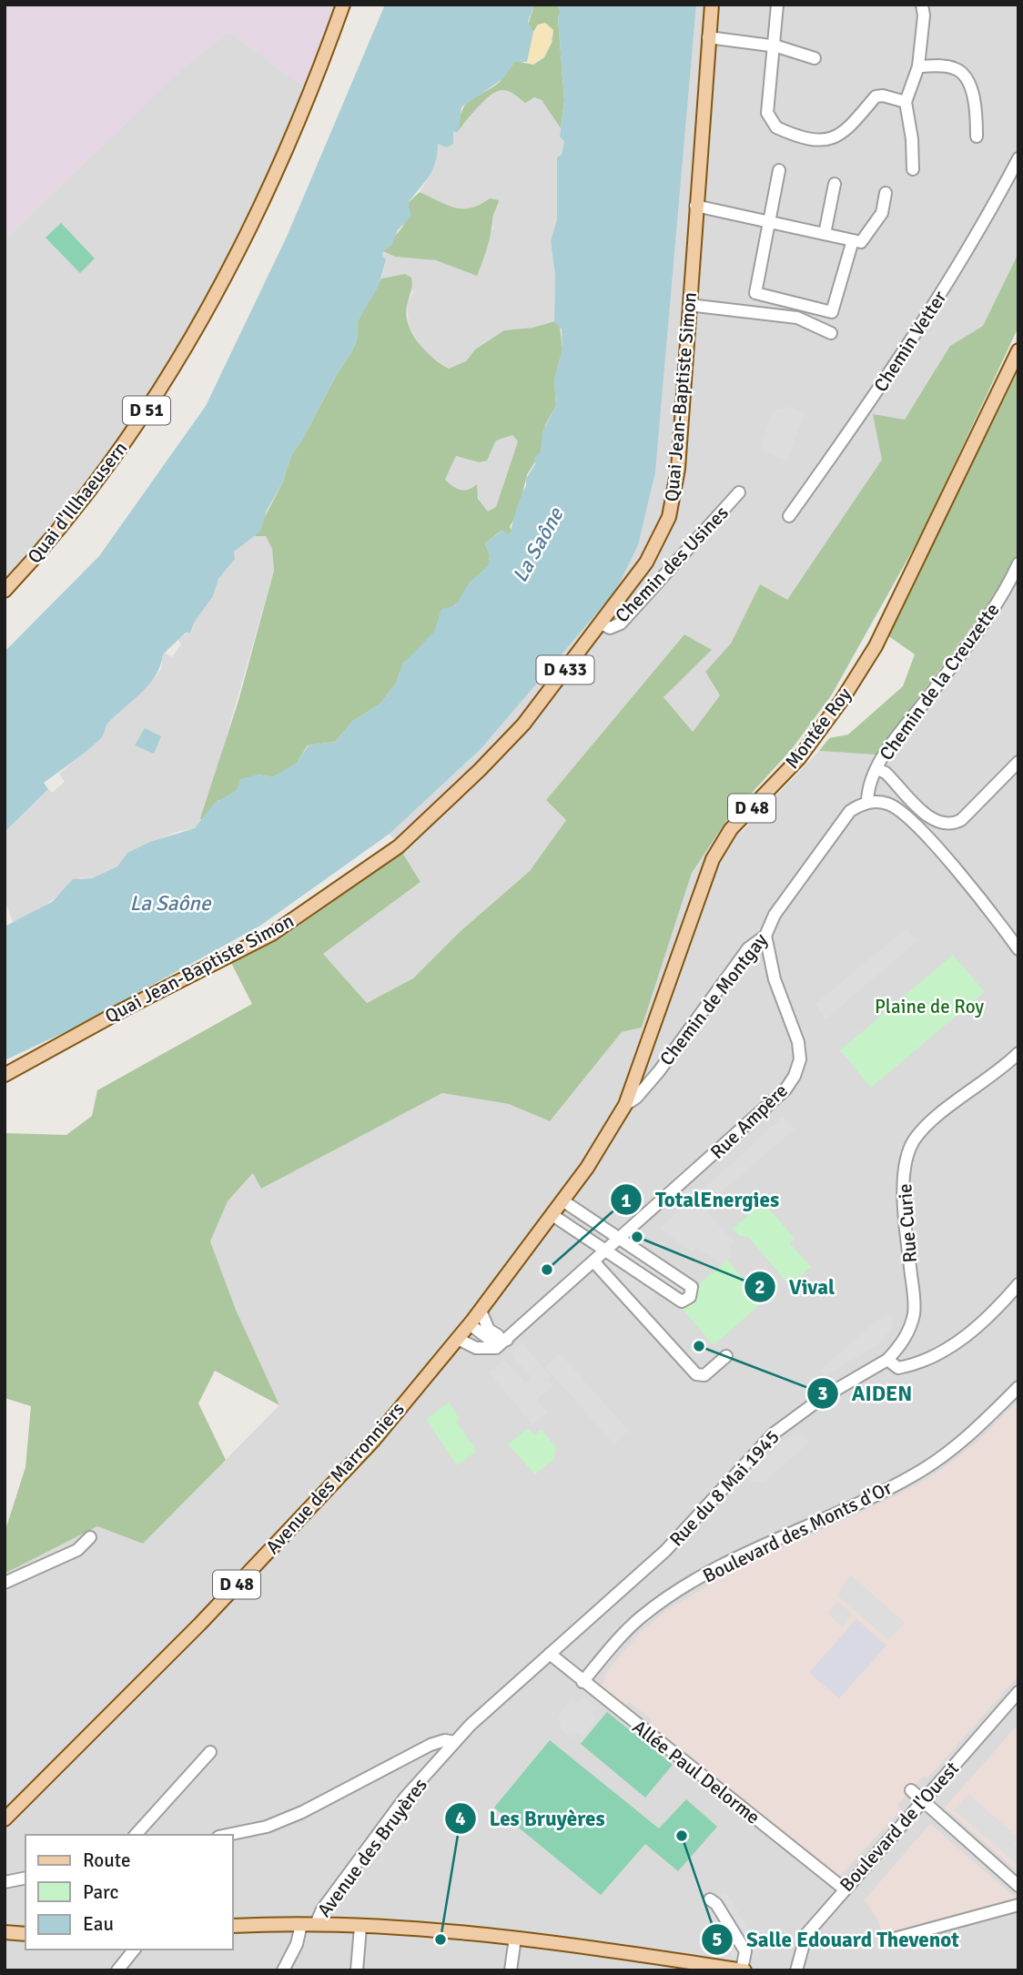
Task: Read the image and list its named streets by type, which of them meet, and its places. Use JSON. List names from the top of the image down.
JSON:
{
  "streets": {
    "main road": [
      "Quai Jean-Baptiste Simon",
      "D 51",
      "Quai d'Illhaeusern",
      "D 433",
      "Montée Roy",
      "D 48",
      "Avenue des Marronniers"
    ],
    "street": [
      "Chemin Vetter",
      "Chemin des Usines",
      "Chemin de la Creuzette",
      "Chemin de Montgay",
      "Rue Ampère",
      "Rue Curie",
      "Rue du 8 Mai 1945",
      "Boulevard des Monts d'Or",
      "Allée Paul Delorme",
      "Boulevard de l'Ouest",
      "Avenue des Bruyères"
    ]
  },
  "crossings": [
    ["Quai Jean-Baptiste Simon", "Chemin des Usines"],
    ["Chemin de la Creuzette", "Chemin de Montgay"],
    ["Montée Roy", "Chemin de Montgay"],
    ["Montée Roy", "Avenue des Marronniers"],
    ["Chemin de Montgay", "Rue Ampère"],
    ["Chemin de Montgay", "Avenue des Marronniers"],
    ["Rue Ampère", "Avenue des Marronniers"],
    ["Rue Curie", "Rue du 8 Mai 1945"],
    ["Rue du 8 Mai 1945", "Allée Paul Delorme"],
    ["Rue du 8 Mai 1945", "Avenue des Bruyères"],
    ["Boulevard des Monts d'Or", "Allée Paul Delorme"],
    ["Allée Paul Delorme", "Boulevard de l'Ouest"]
  ],
  "water": ["La Saône"],
  "parks": ["Plaine de Roy"],
  "places": [
    "Vival",
    "TotalEnergies",
    "AIDEN",
    "Salle Edouard Thevenot",
    "Les Bruyères"
  ],
  "legend": ["Route", "Parc", "Eau"]
}
